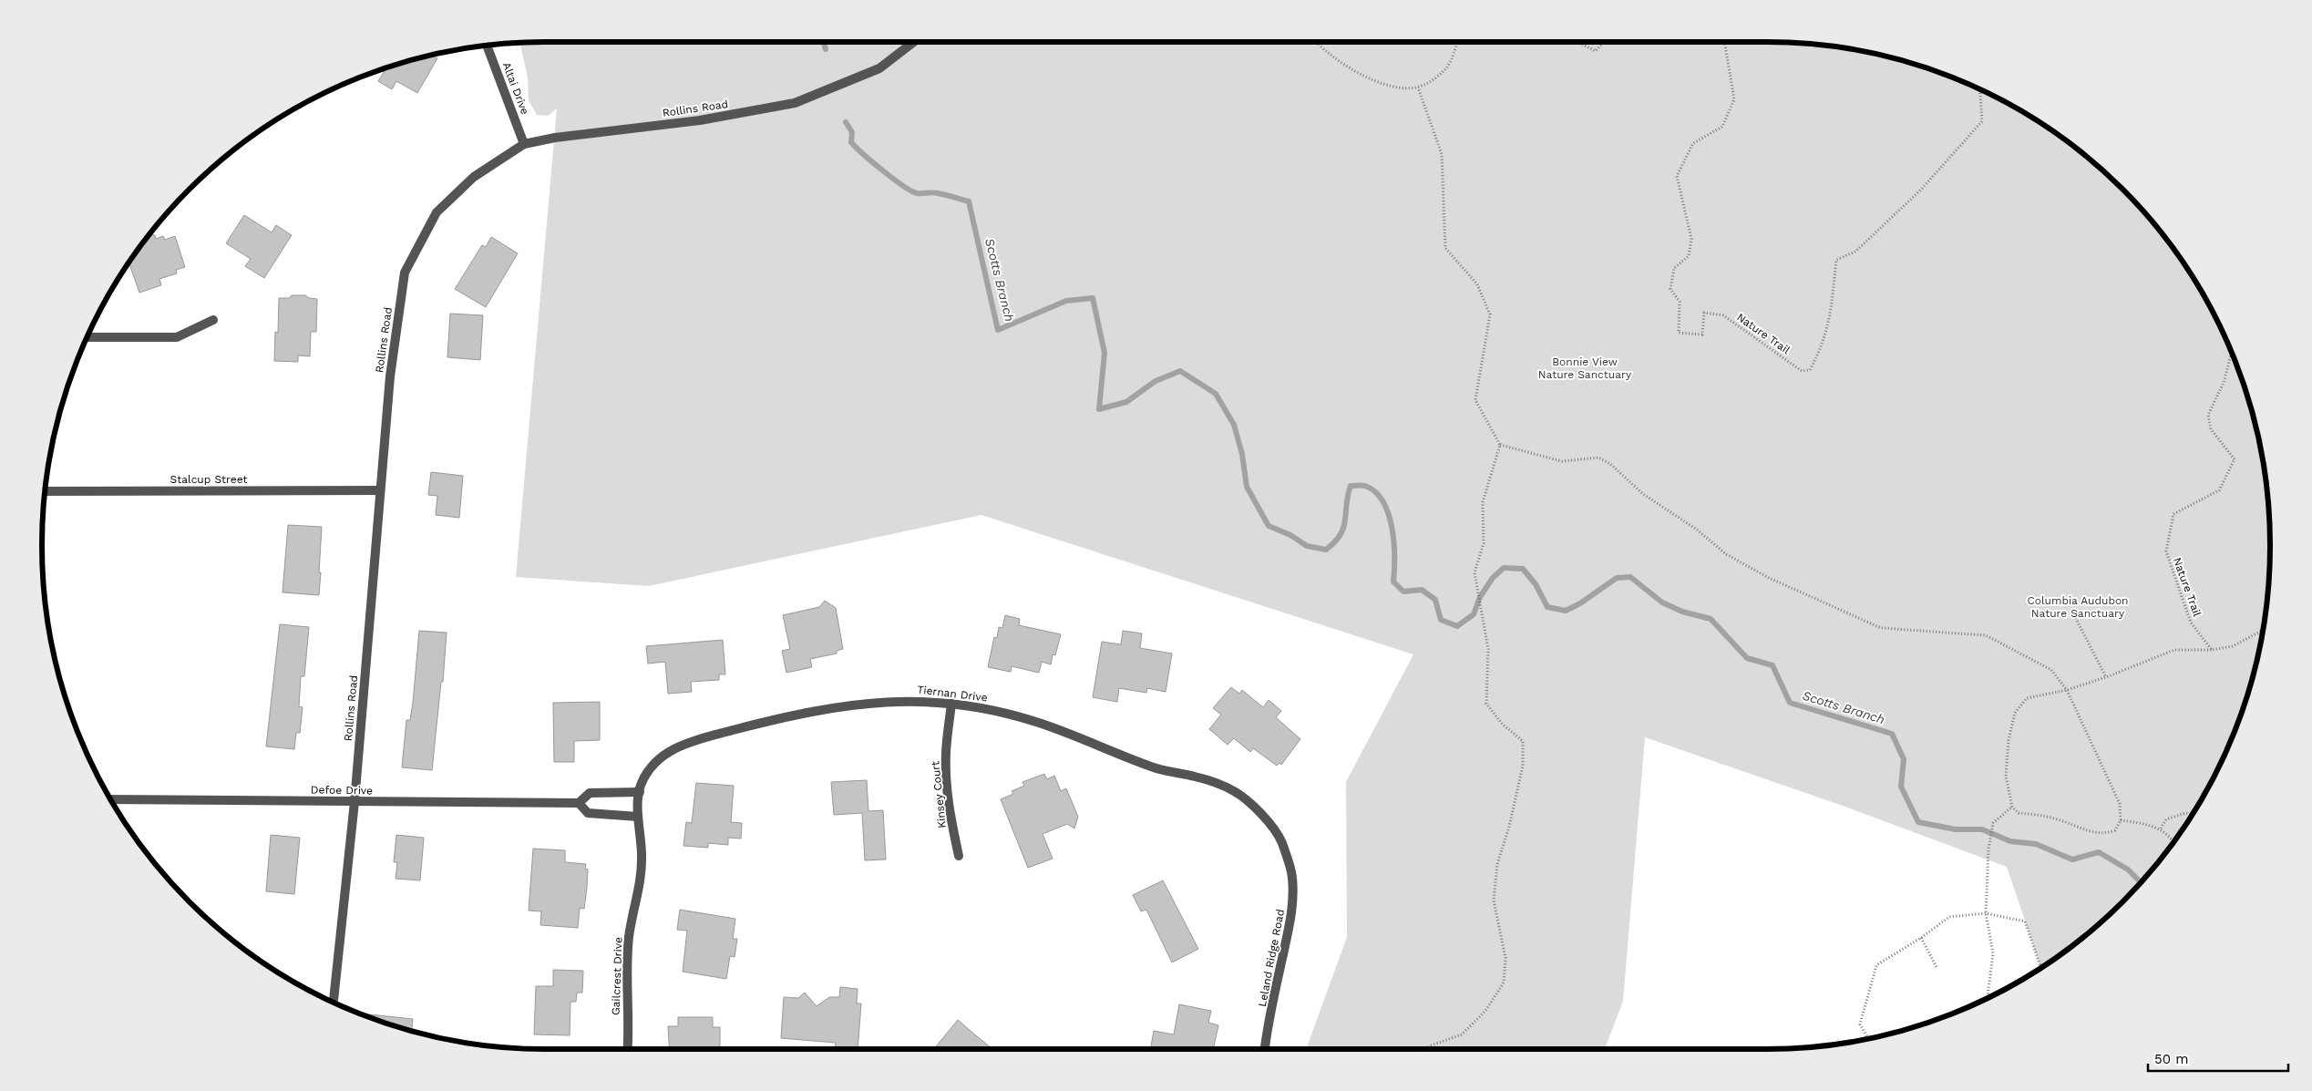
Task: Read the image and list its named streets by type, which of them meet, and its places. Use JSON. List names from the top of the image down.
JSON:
{
  "streets": {
    "street": [
      "Altai Drive",
      "Rollins Road",
      "Stalcup Street",
      "Tiernan Drive",
      "Defoe Drive",
      "Kinsey Court",
      "Leland Ridge Road",
      "Gailcrest Drive"
    ],
    "path": ["Nature Trail"]
  },
  "crossings": [
    ["Altai Drive", "Rollins Road"],
    ["Rollins Road", "Stalcup Street"],
    ["Rollins Road", "Defoe Drive"],
    ["Tiernan Drive", "Defoe Drive"],
    ["Tiernan Drive", "Kinsey Court"],
    ["Tiernan Drive", "Leland Ridge Road"],
    ["Tiernan Drive", "Gailcrest Drive"]
  ],
  "water": ["Scotts Branch"],
  "parks": ["Bonnie View Nature Sanctuary", "Columbia Audubon Nature Sanctuary"],
  "scale_bar": "50 m"
}
